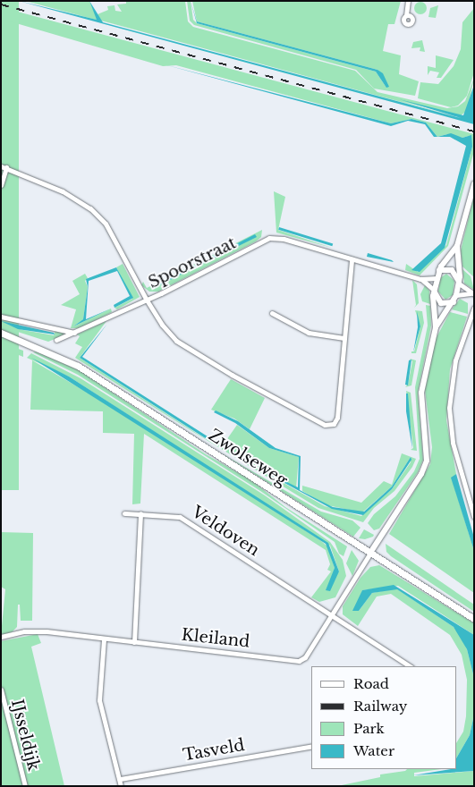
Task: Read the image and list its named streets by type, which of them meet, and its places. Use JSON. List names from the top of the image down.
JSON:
{
  "streets": {
    "main road": ["Zwolseweg"],
    "street": [
      "Spoorstraat",
      "Veldoven",
      "Kleiland",
      "IJsseldijk",
      "Tasveld"
    ]
  },
  "crossings": [
    ["Zwolseweg", "Kleiland"],
    ["Veldoven", "Kleiland"]
  ],
  "legend": [
    "Road",
    "Railway",
    "Park",
    "Water"
  ]
}
